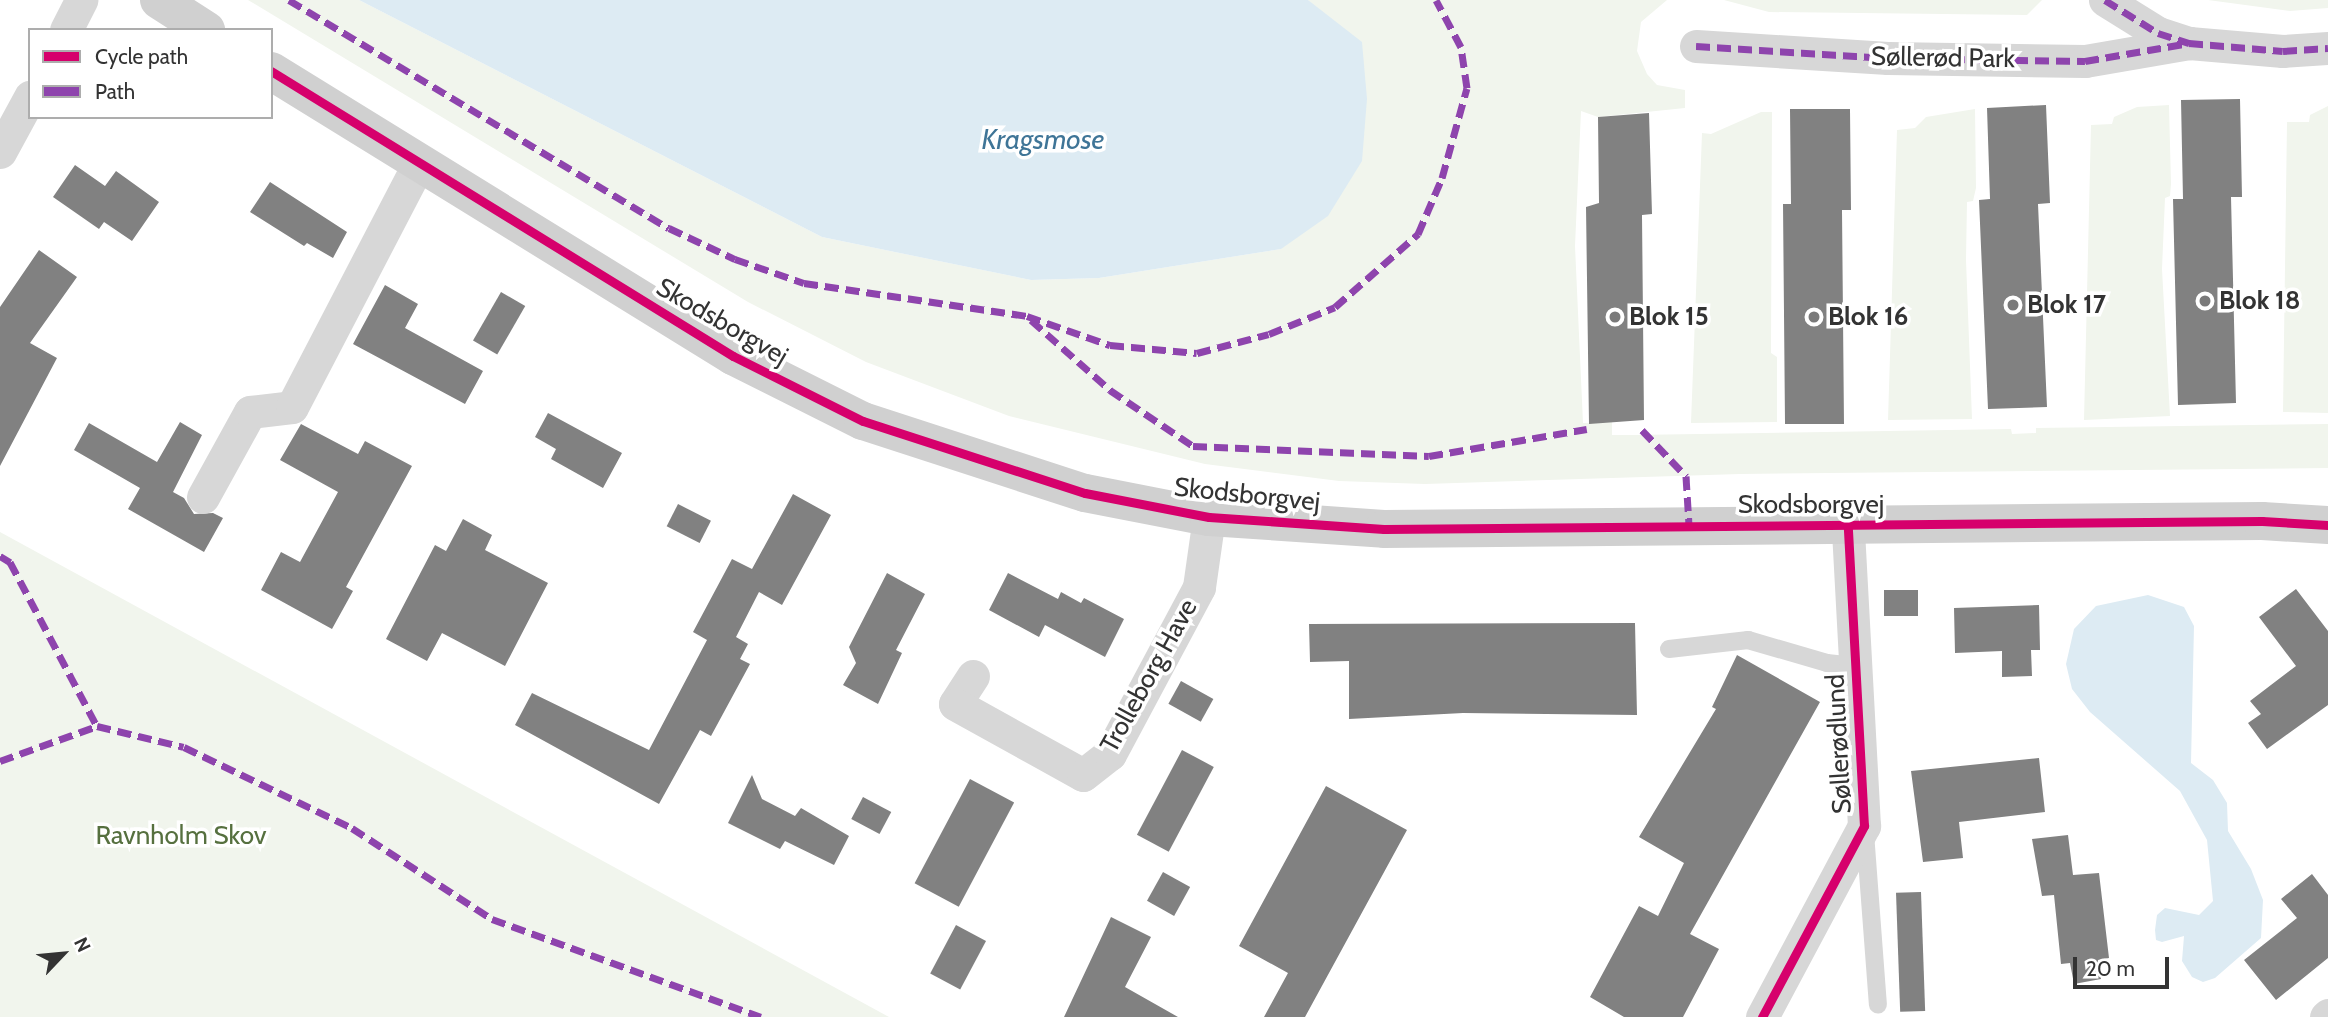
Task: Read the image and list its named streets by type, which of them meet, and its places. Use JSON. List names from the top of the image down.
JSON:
{
  "streets": {
    "street": [
      "Søllerød Park",
      "Skodsborgvej",
      "Trolleborg Have",
      "Søllerødlund"
    ]
  },
  "crossings": [
    ["Skodsborgvej", "Trolleborg Have"],
    ["Skodsborgvej", "Søllerødlund"]
  ],
  "water": ["Kragsmose"],
  "parks": ["Ravnholm Skov"],
  "places": [
    "Blok 18",
    "Blok 17",
    "Blok 15",
    "Blok 16"
  ],
  "legend": ["Cycle path", "Path"],
  "scale_bar": "20 m",
  "north": "top right"
}
